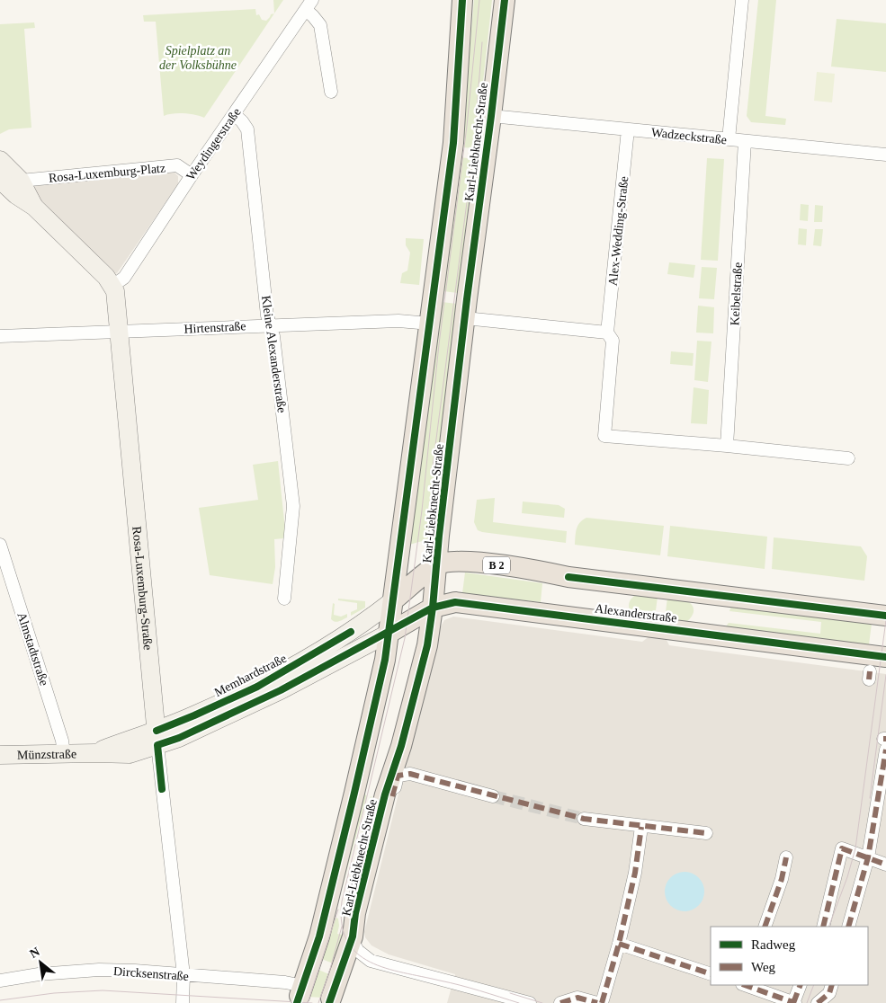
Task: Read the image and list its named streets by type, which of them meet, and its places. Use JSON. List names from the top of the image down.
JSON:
{
  "streets": {
    "main road": ["Karl-Liebknecht-Straße", "B 2", "Alexanderstraße"],
    "street": [
      "Wadzeckstraße",
      "Weydingerstraße",
      "Rosa-Luxemburg-Platz",
      "Alex-Wedding-Straße",
      "Keibelstraße",
      "Hirtenstraße",
      "Kleine Alexanderstraße",
      "Rosa-Luxemburg-Straße",
      "Almstadtstraße",
      "Memhardstraße",
      "Münzstraße",
      "Dircksenstraße"
    ]
  },
  "crossings": [
    ["Wadzeckstraße", "Karl-Liebknecht-Straße"],
    ["Wadzeckstraße", "Alex-Wedding-Straße"],
    ["Wadzeckstraße", "Keibelstraße"],
    ["Karl-Liebknecht-Straße", "Hirtenstraße"],
    ["Karl-Liebknecht-Straße", "B 2"],
    ["Karl-Liebknecht-Straße", "Alexanderstraße"],
    ["Karl-Liebknecht-Straße", "Memhardstraße"],
    ["Karl-Liebknecht-Straße", "Dircksenstraße"],
    ["Weydingerstraße", "Rosa-Luxemburg-Platz"],
    ["Weydingerstraße", "Kleine Alexanderstraße"],
    ["Weydingerstraße", "Rosa-Luxemburg-Straße"],
    ["Rosa-Luxemburg-Platz", "Rosa-Luxemburg-Straße"],
    ["Alex-Wedding-Straße", "Keibelstraße"],
    ["Hirtenstraße", "Kleine Alexanderstraße"],
    ["Hirtenstraße", "Rosa-Luxemburg-Straße"],
    ["Rosa-Luxemburg-Straße", "Memhardstraße"],
    ["Rosa-Luxemburg-Straße", "Münzstraße"],
    ["Rosa-Luxemburg-Straße", "Dircksenstraße"],
    ["Alexanderstraße", "Memhardstraße"],
    ["Almstadtstraße", "Münzstraße"],
    ["Memhardstraße", "Münzstraße"]
  ],
  "parks": ["Spielplatz an der Volksbühne"],
  "legend": ["Radweg", "Weg"],
  "north": "top left"
}
